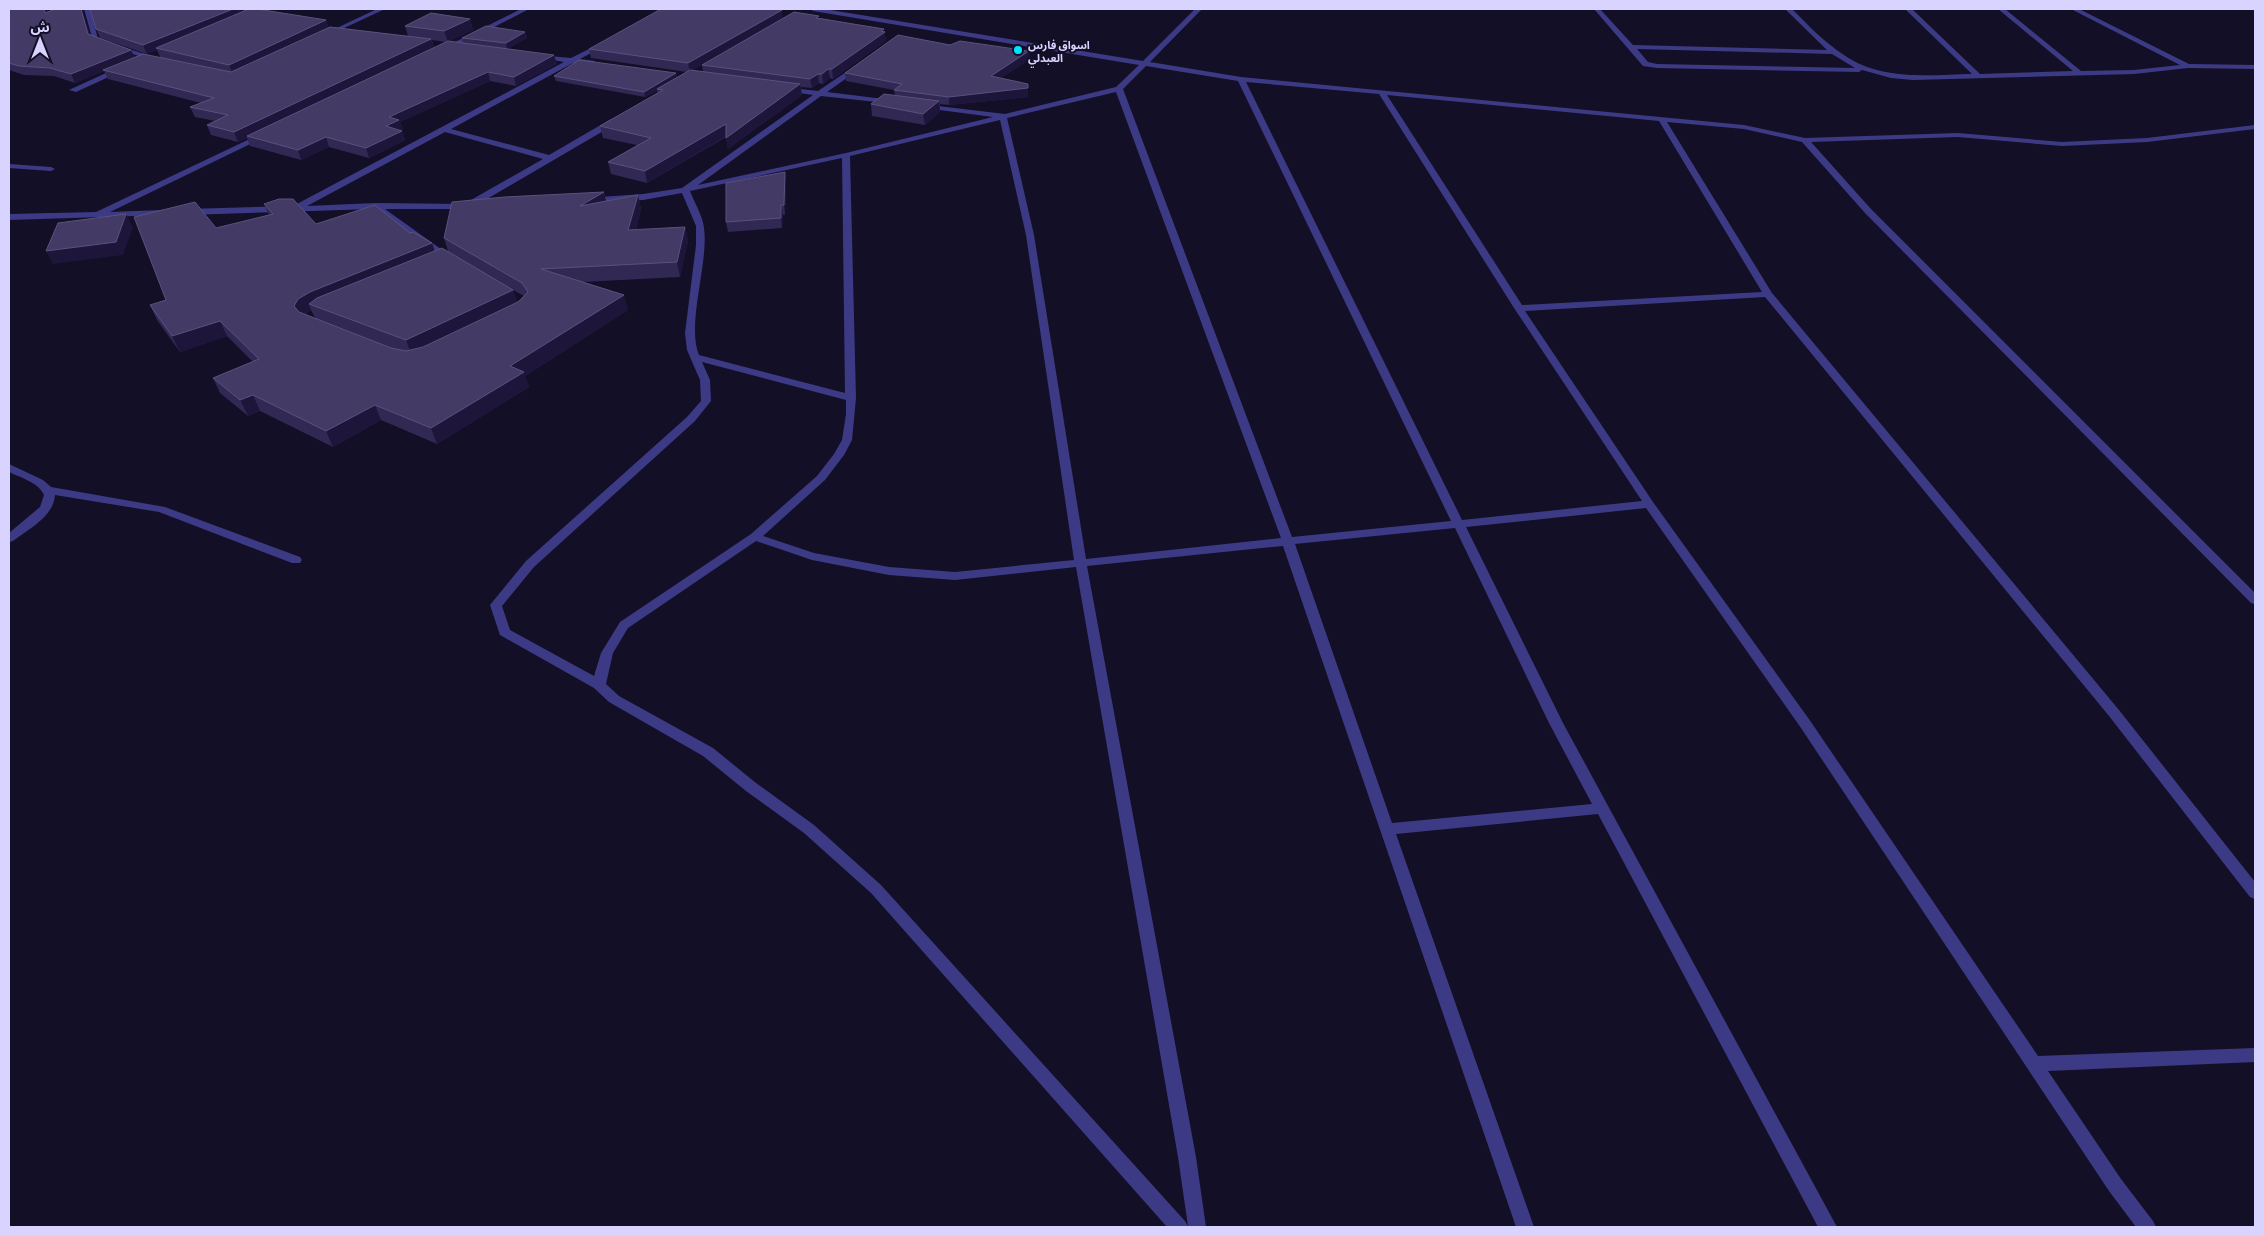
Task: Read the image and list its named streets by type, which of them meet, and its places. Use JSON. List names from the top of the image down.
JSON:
{
  "places": ["اسواق فارس العبدلي"],
  "north": "top"
}
